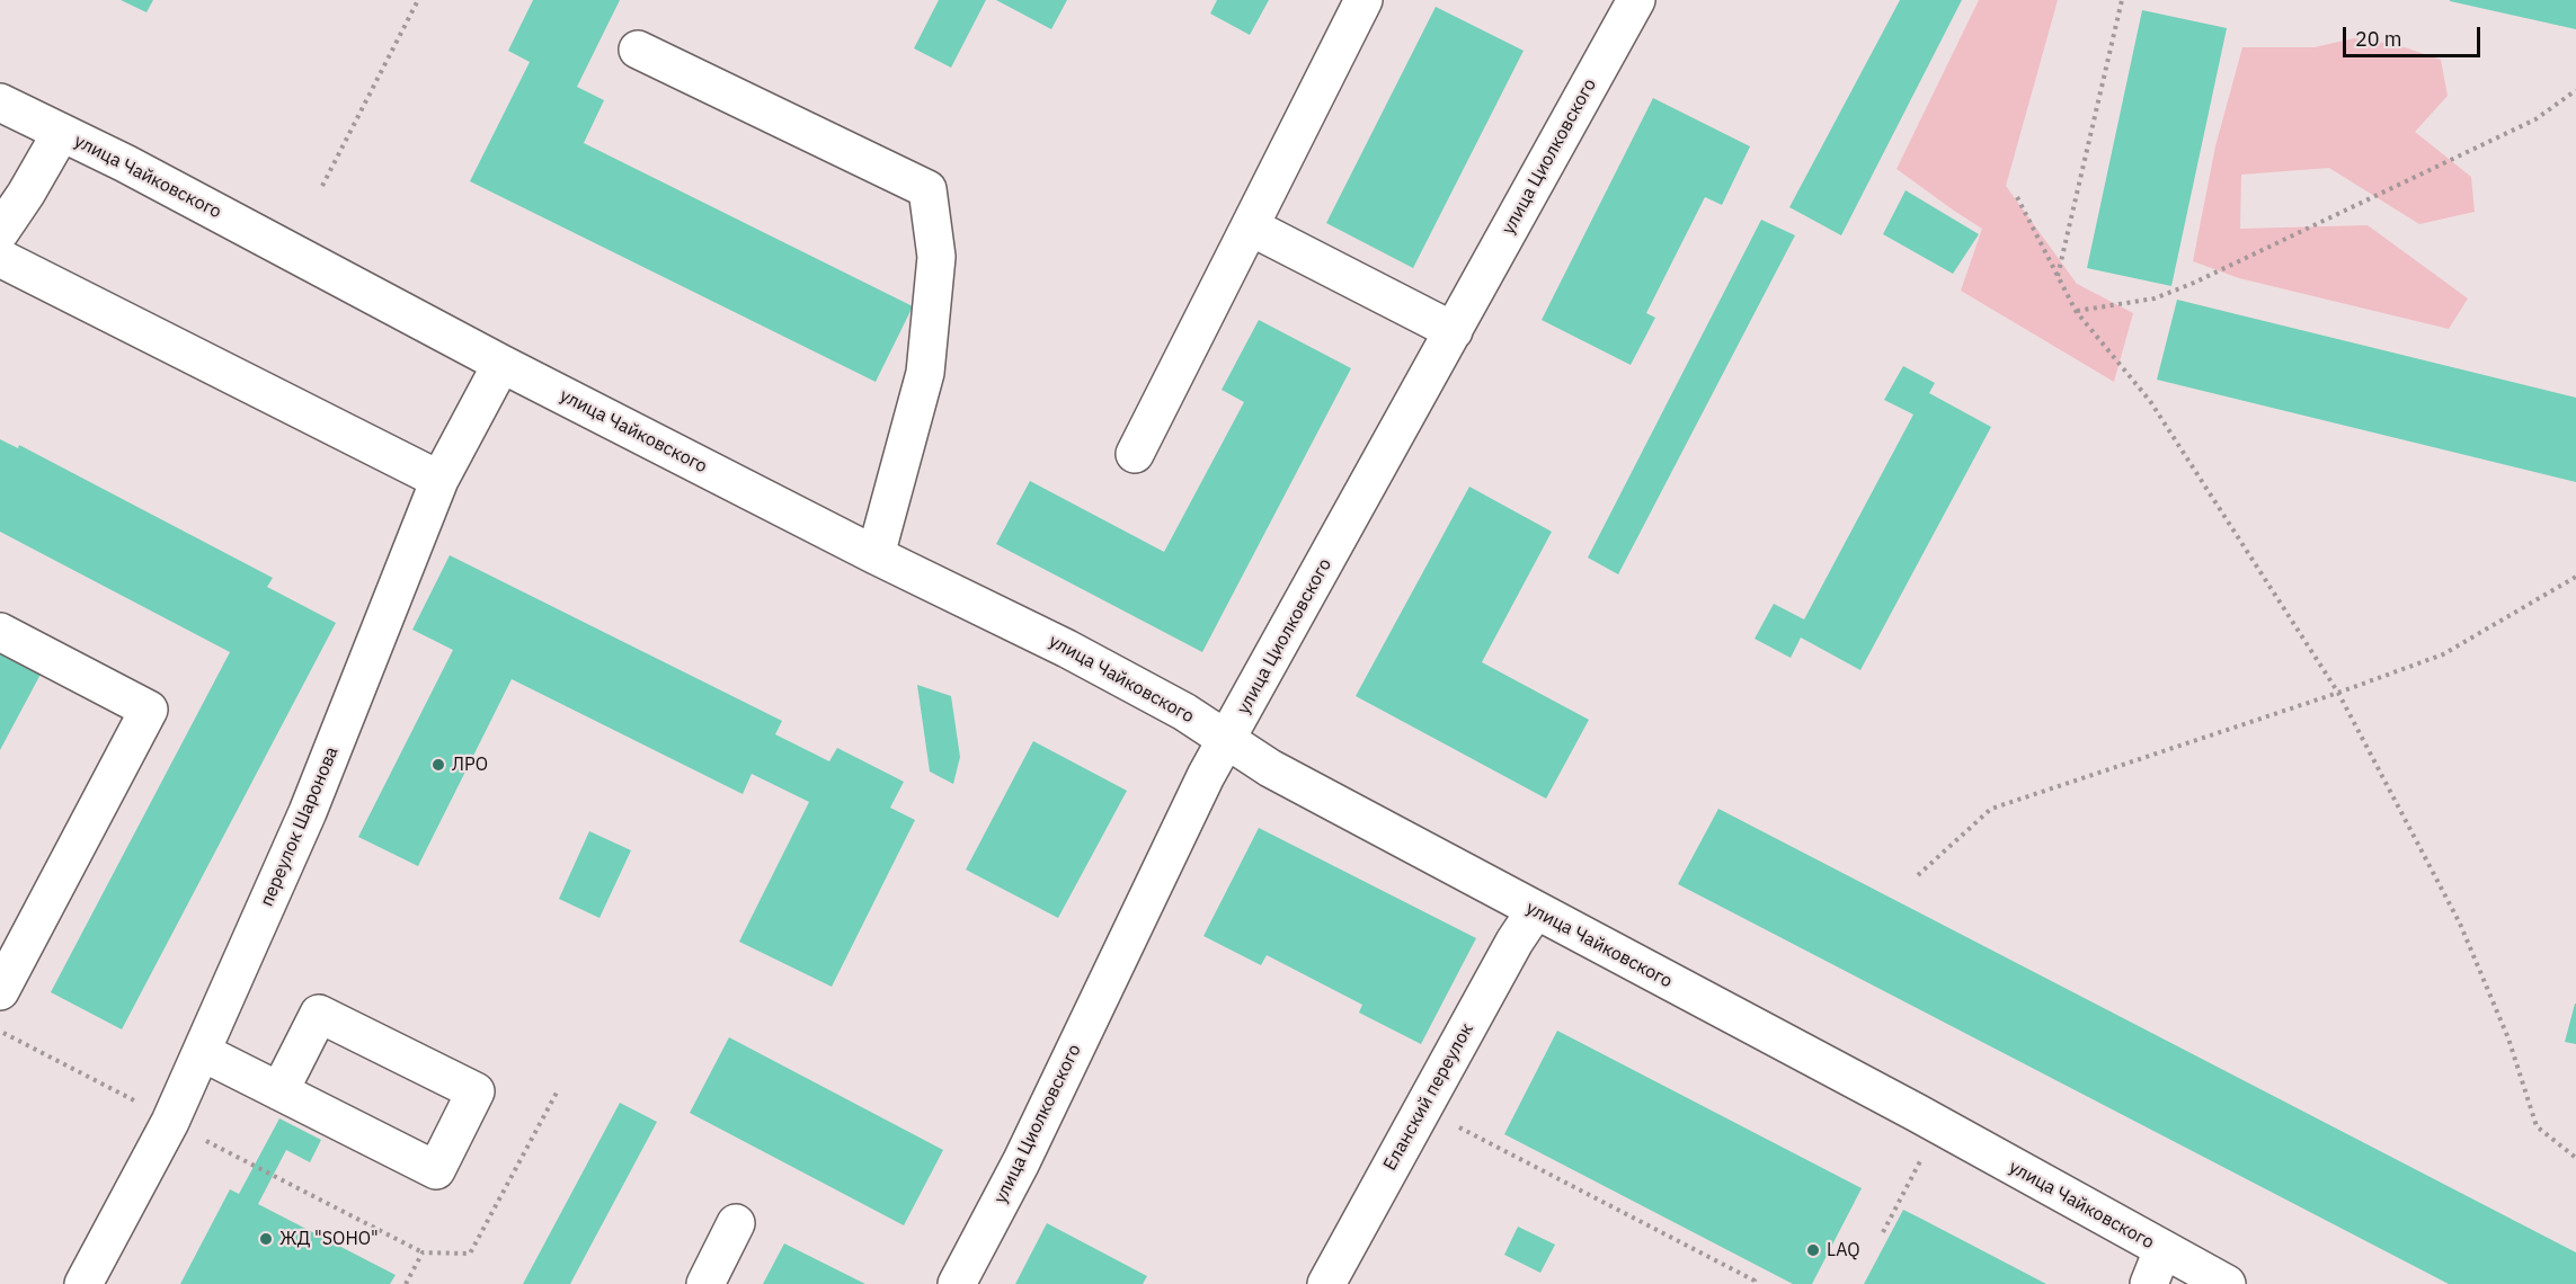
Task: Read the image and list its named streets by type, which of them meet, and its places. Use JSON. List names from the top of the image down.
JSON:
{
  "streets": {
    "street": [
      "улица Циолковского",
      "улица Чайковского",
      "переулок Шаронова",
      "Еланский переулок"
    ]
  },
  "crossings": [
    ["улица Циолковского", "улица Чайковского"],
    ["улица Чайковского", "переулок Шаронова"],
    ["улица Чайковского", "Еланский переулок"]
  ],
  "places": ["ЛРО", "ЖД \"SOHO\"", "LAQ"],
  "scale_bar": "20 m"
}
